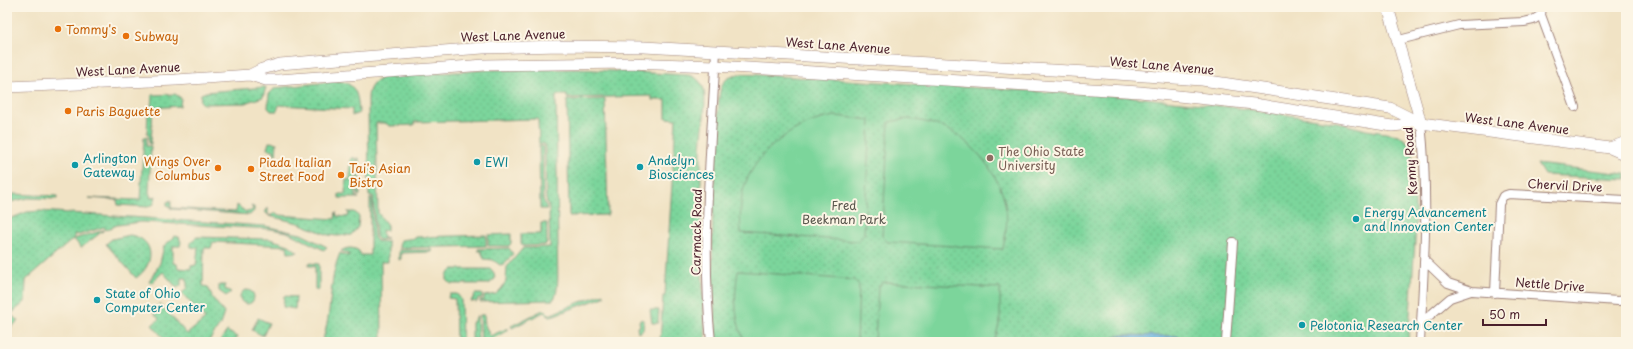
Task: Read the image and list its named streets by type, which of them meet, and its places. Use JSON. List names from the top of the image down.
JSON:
{
  "streets": {
    "main road": ["West Lane Avenue", "Kenny Road"],
    "street": ["Chervil Drive", "Carmack Road", "Nettle Drive"]
  },
  "crossings": [
    ["West Lane Avenue", "Kenny Road"],
    ["West Lane Avenue", "Carmack Road"],
    ["Kenny Road", "Nettle Drive"],
    ["Chervil Drive", "Nettle Drive"]
  ],
  "parks": ["Fred Beekman Park"],
  "places": [
    "Tommy's",
    "Subway",
    "Paris Baguette",
    "The Ohio State University",
    "EWI",
    "Arlington Gateway",
    "Andelyn Biosciences",
    "Wings Over Columbus",
    "Piada Italian Street Food",
    "Tai's Asian Bistro",
    "Energy Advancement and Innovation Center",
    "State of Ohio Computer Center",
    "Pelotonia Research Center"
  ],
  "scale_bar": "50 m"
}
